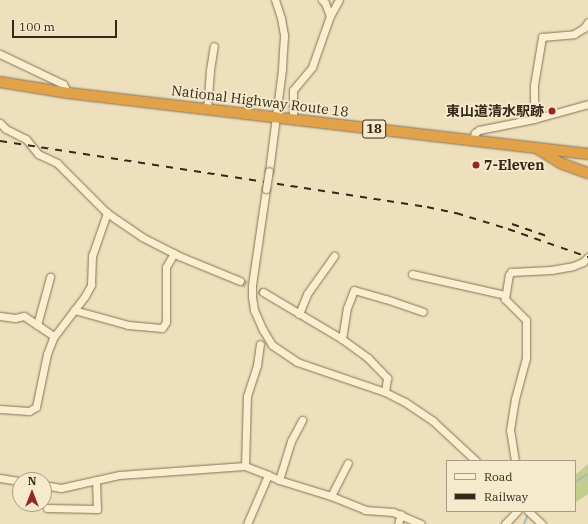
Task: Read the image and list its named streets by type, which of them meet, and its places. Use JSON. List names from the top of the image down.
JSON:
{
  "streets": {
    "highway": ["National Highway Route 18", "18"]
  },
  "places": ["東山道清水駅跡", "7-Eleven"],
  "legend": ["Road", "Railway"],
  "scale_bar": "100 m",
  "north": "top"
}
